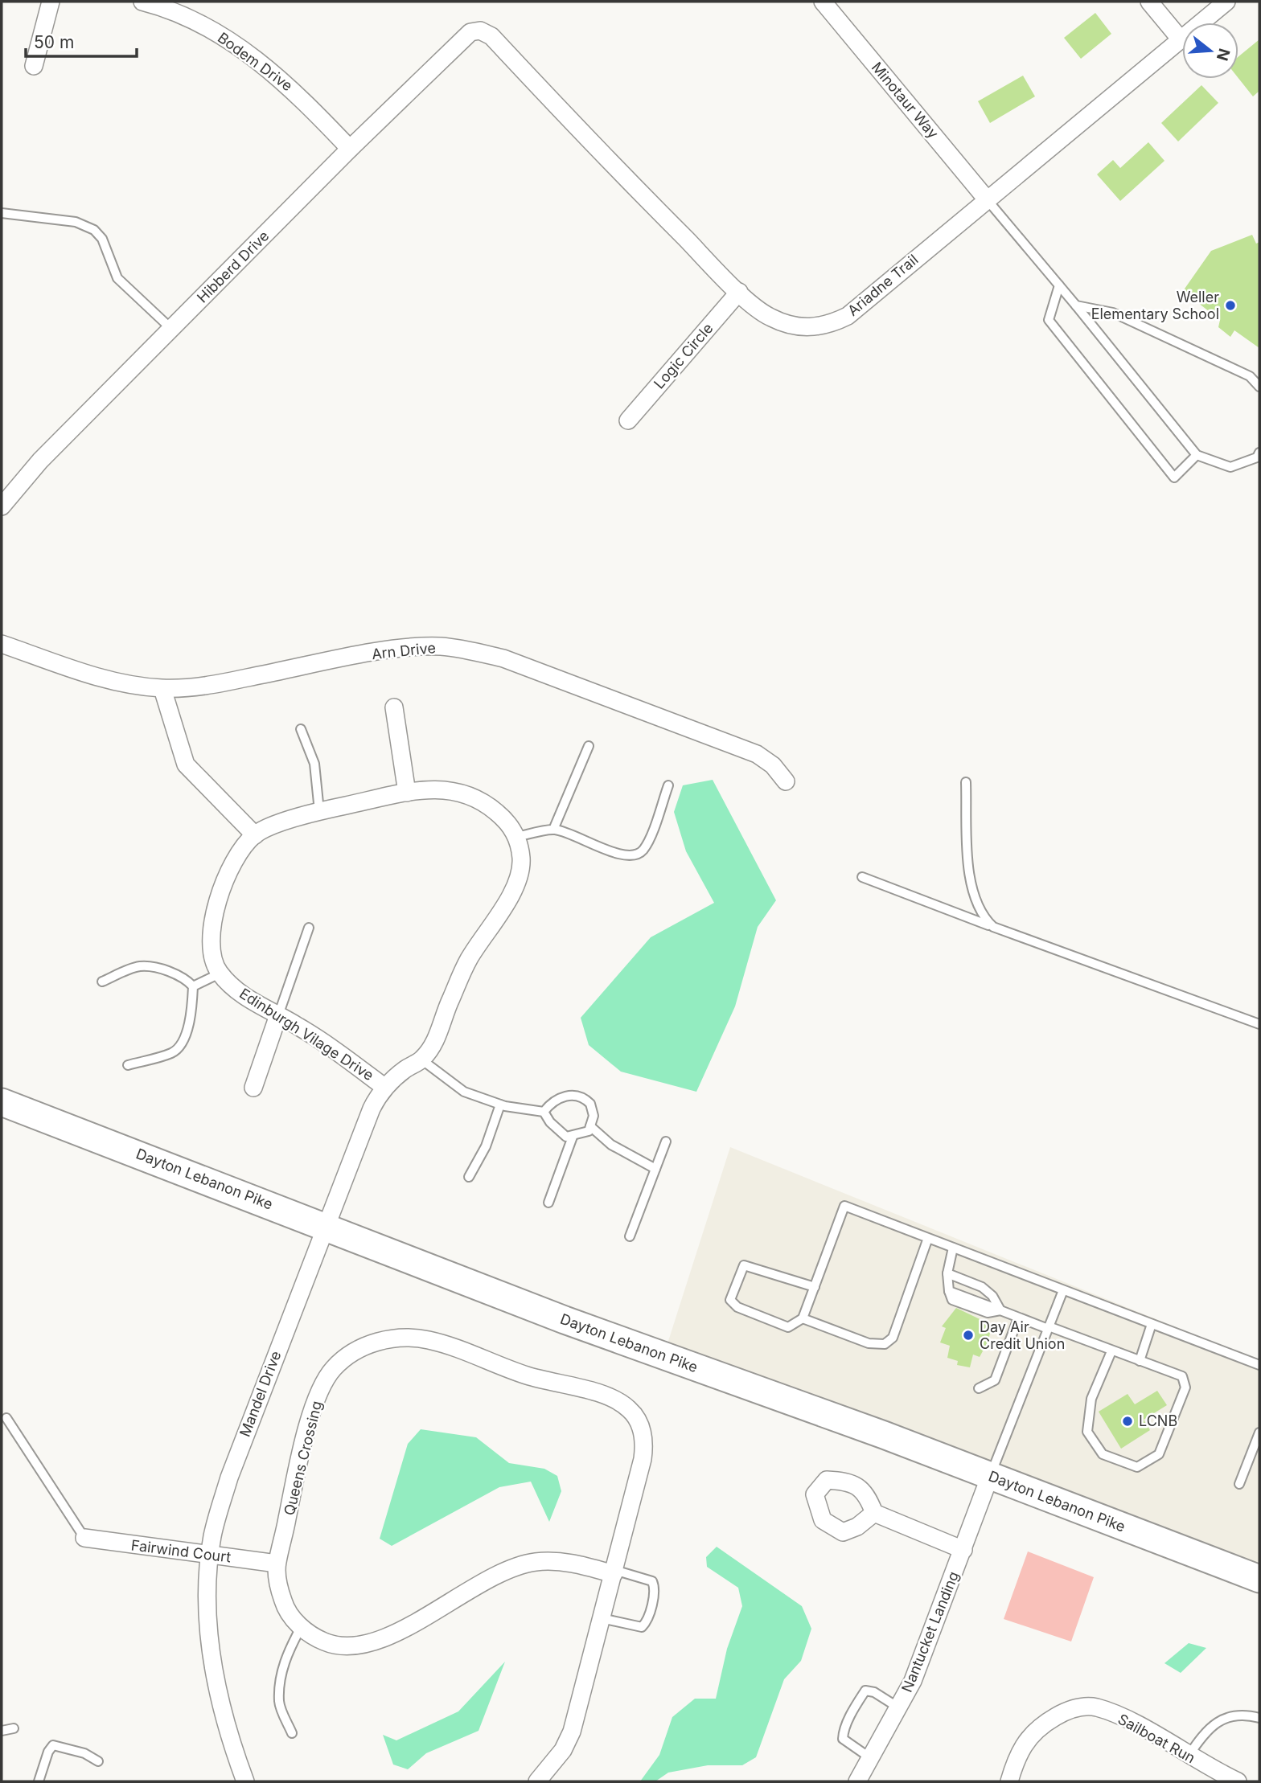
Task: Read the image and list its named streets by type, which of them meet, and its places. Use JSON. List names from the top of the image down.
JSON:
{
  "streets": {
    "main road": ["Dayton Lebanon Pike"],
    "street": [
      "Bodem Drive",
      "Minotaur Way",
      "Hibberd Drive",
      "Ariadne Trail",
      "Logic Circle",
      "Arn Drive",
      "Edinburgh Vilage Drive",
      "Mandel Drive",
      "Queens Crossing",
      "Fairwind Court",
      "Nantucket Landing",
      "Sailboat Run"
    ]
  },
  "crossings": [
    ["Bodem Drive", "Hibberd Drive"],
    ["Minotaur Way", "Ariadne Trail"],
    ["Hibberd Drive", "Ariadne Trail"],
    ["Ariadne Trail", "Logic Circle"],
    ["Edinburgh Vilage Drive", "Mandel Drive"],
    ["Dayton Lebanon Pike", "Mandel Drive"],
    ["Dayton Lebanon Pike", "Nantucket Landing"],
    ["Mandel Drive", "Fairwind Court"],
    ["Queens Crossing", "Fairwind Court"]
  ],
  "places": ["Weller Elementary School", "Day Air Credit Union", "LCNB"],
  "scale_bar": "50 m",
  "north": "right"
}
